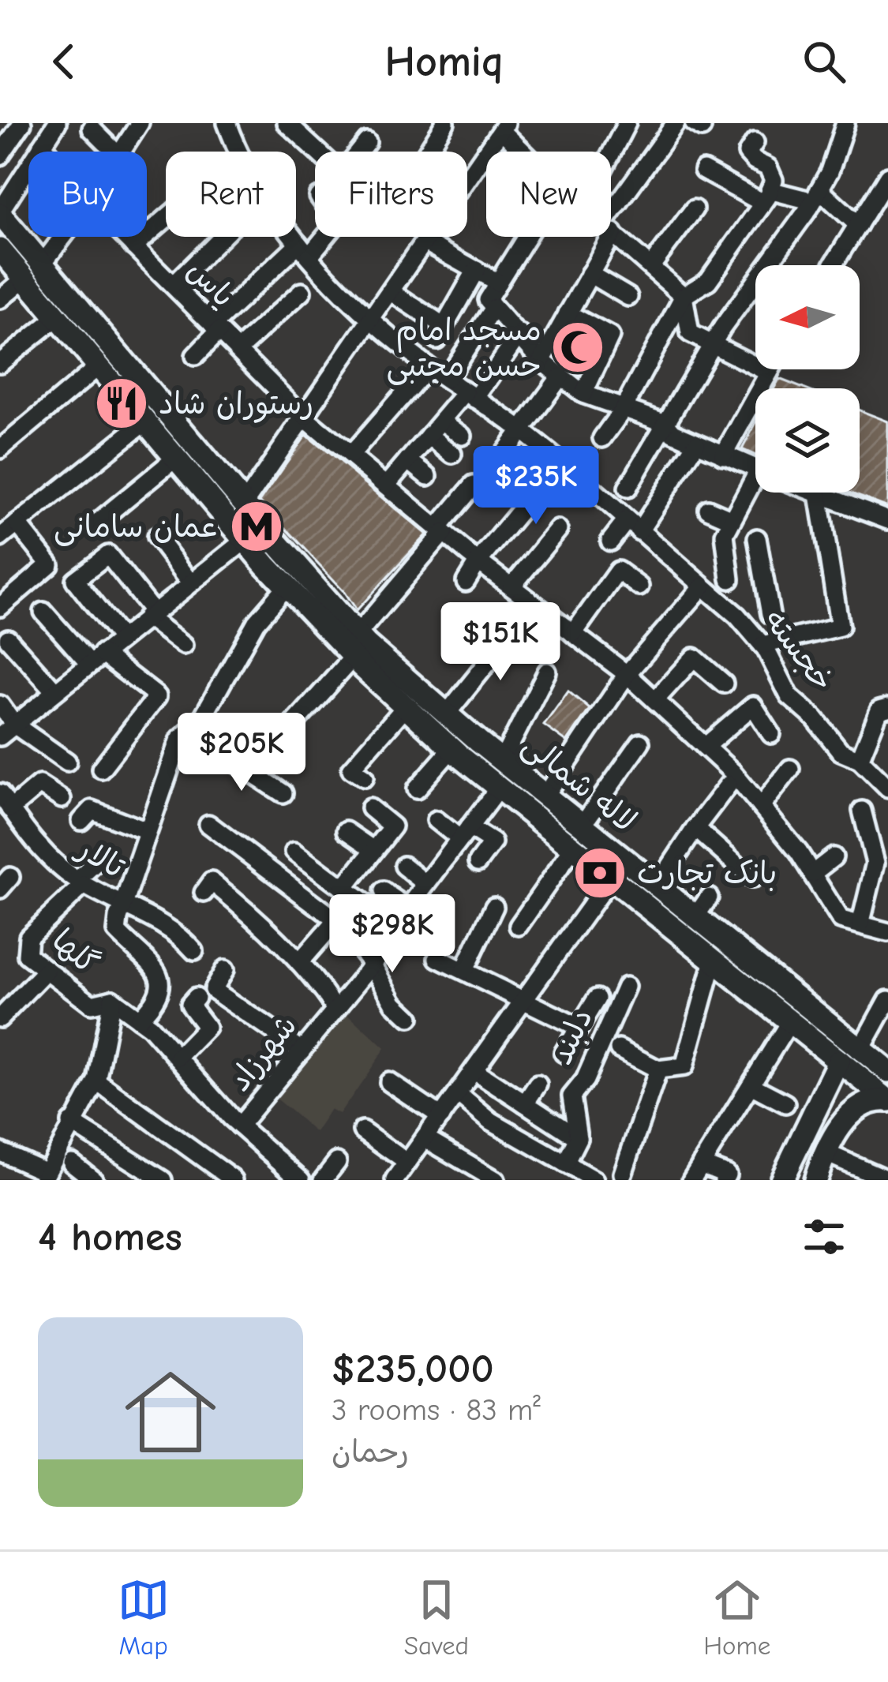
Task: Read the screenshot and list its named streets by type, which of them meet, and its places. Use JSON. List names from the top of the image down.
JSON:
{
  "streets": {
    "main road": ["لاله شمالی"],
    "street": [
      "یاس",
      "خجسته",
      "تالار",
      "گلها",
      "دلبند",
      "شهرزاد"
    ]
  },
  "crossings": [
    ["لاله شمالی", "شهرزاد"],
    ["تالار", "گلها"]
  ],
  "places": {
    "mosque": ["مسجد امام حسن مجتبی"],
    "restaurant": ["رستوران شاد"],
    "metro station": ["عمان سامانی"],
    "bank": ["بانک تجارت"]
  },
  "north": "left",
  "page": {
    "header": "Homiq",
    "chip": [
      "Buy",
      "Rent",
      "Filters",
      "New"
    ],
    "price": [
      "$235K",
      "$151K",
      "$205K",
      "$298K"
    ],
    "heading": "4 homes",
    "list": [
      {
        "name": "$235,000",
        "note": "3 rooms · 83 m² · رحمان"
      }
    ],
    "tabs": ["Map", "Saved", "Home"]
  }
}
